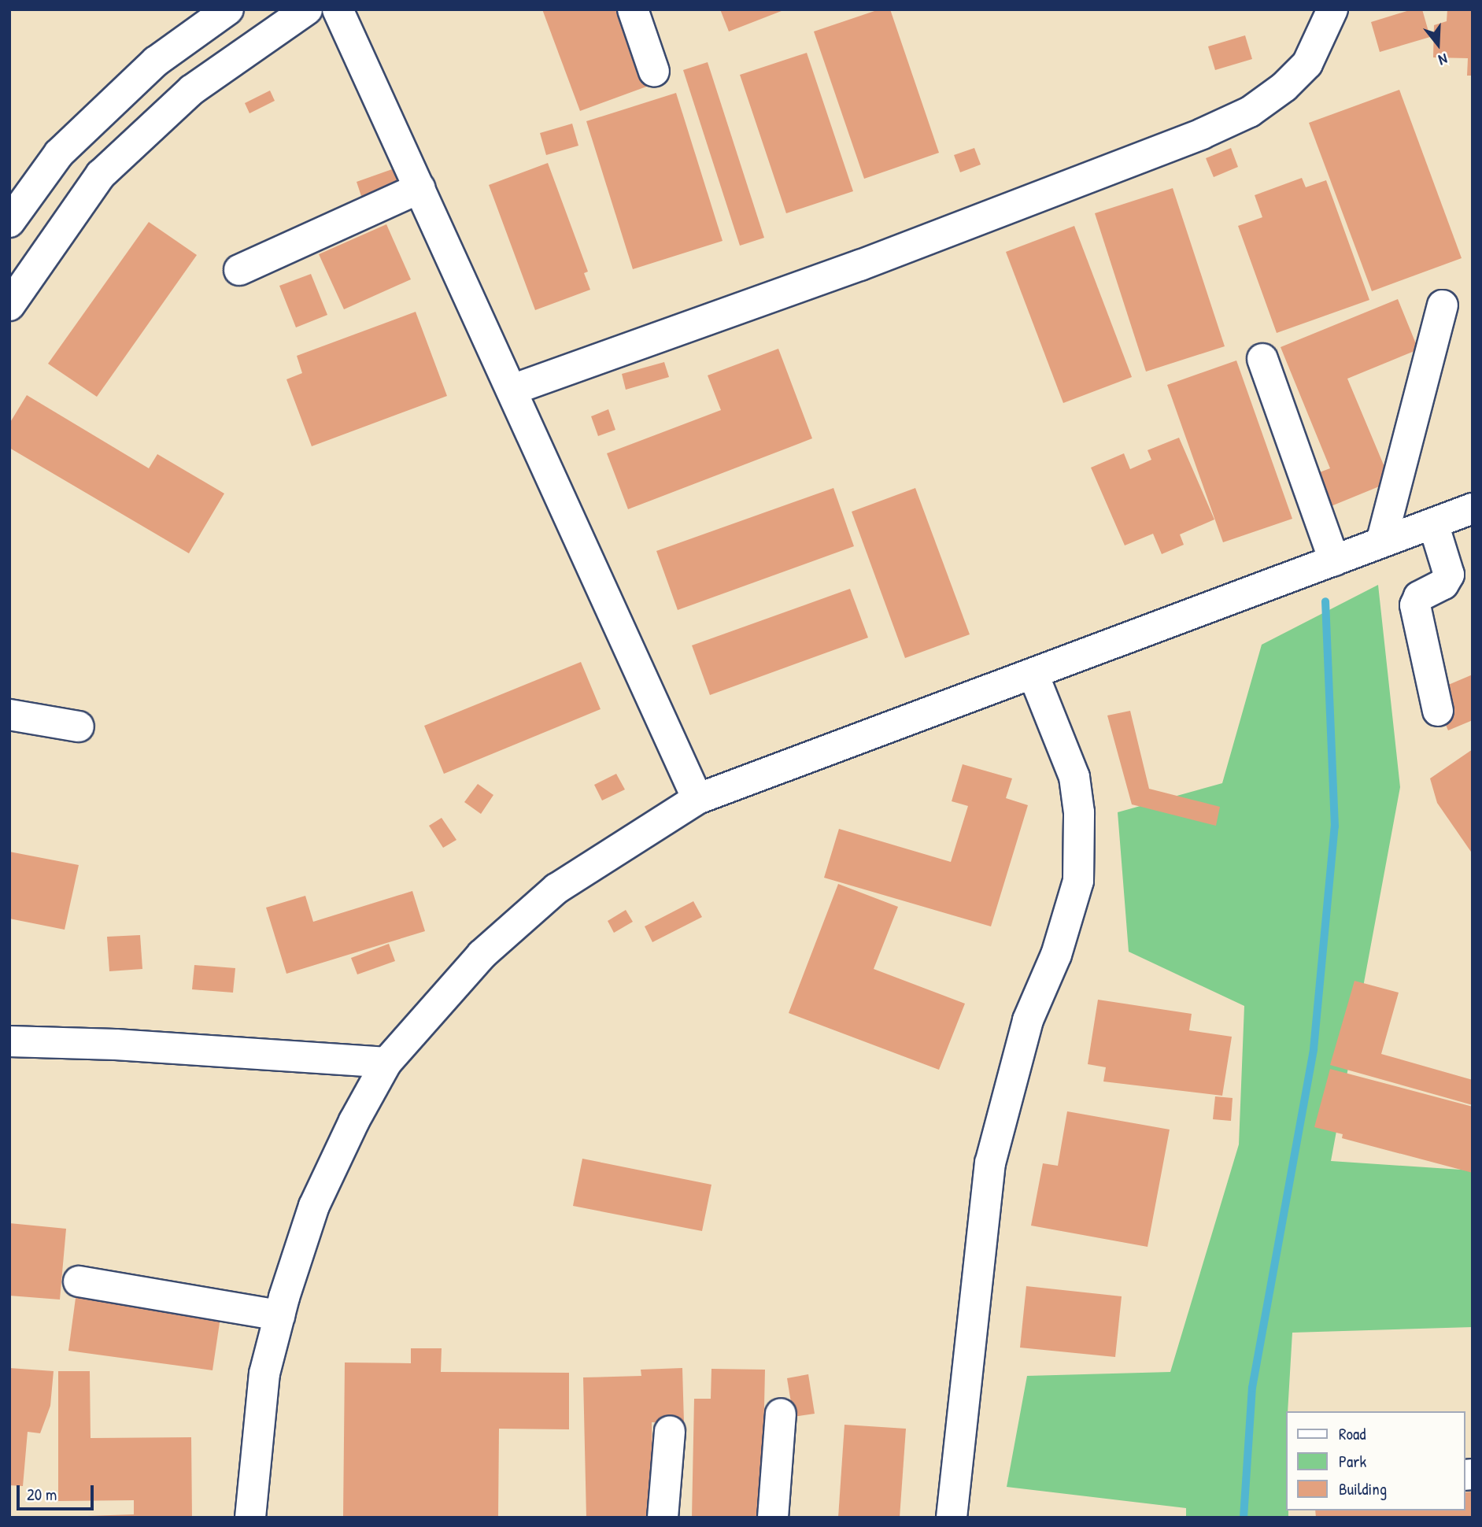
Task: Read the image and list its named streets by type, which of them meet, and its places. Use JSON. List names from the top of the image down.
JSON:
{
  "legend": ["Road", "Park", "Building"],
  "scale_bar": "20 m",
  "north": "bottom"
}
